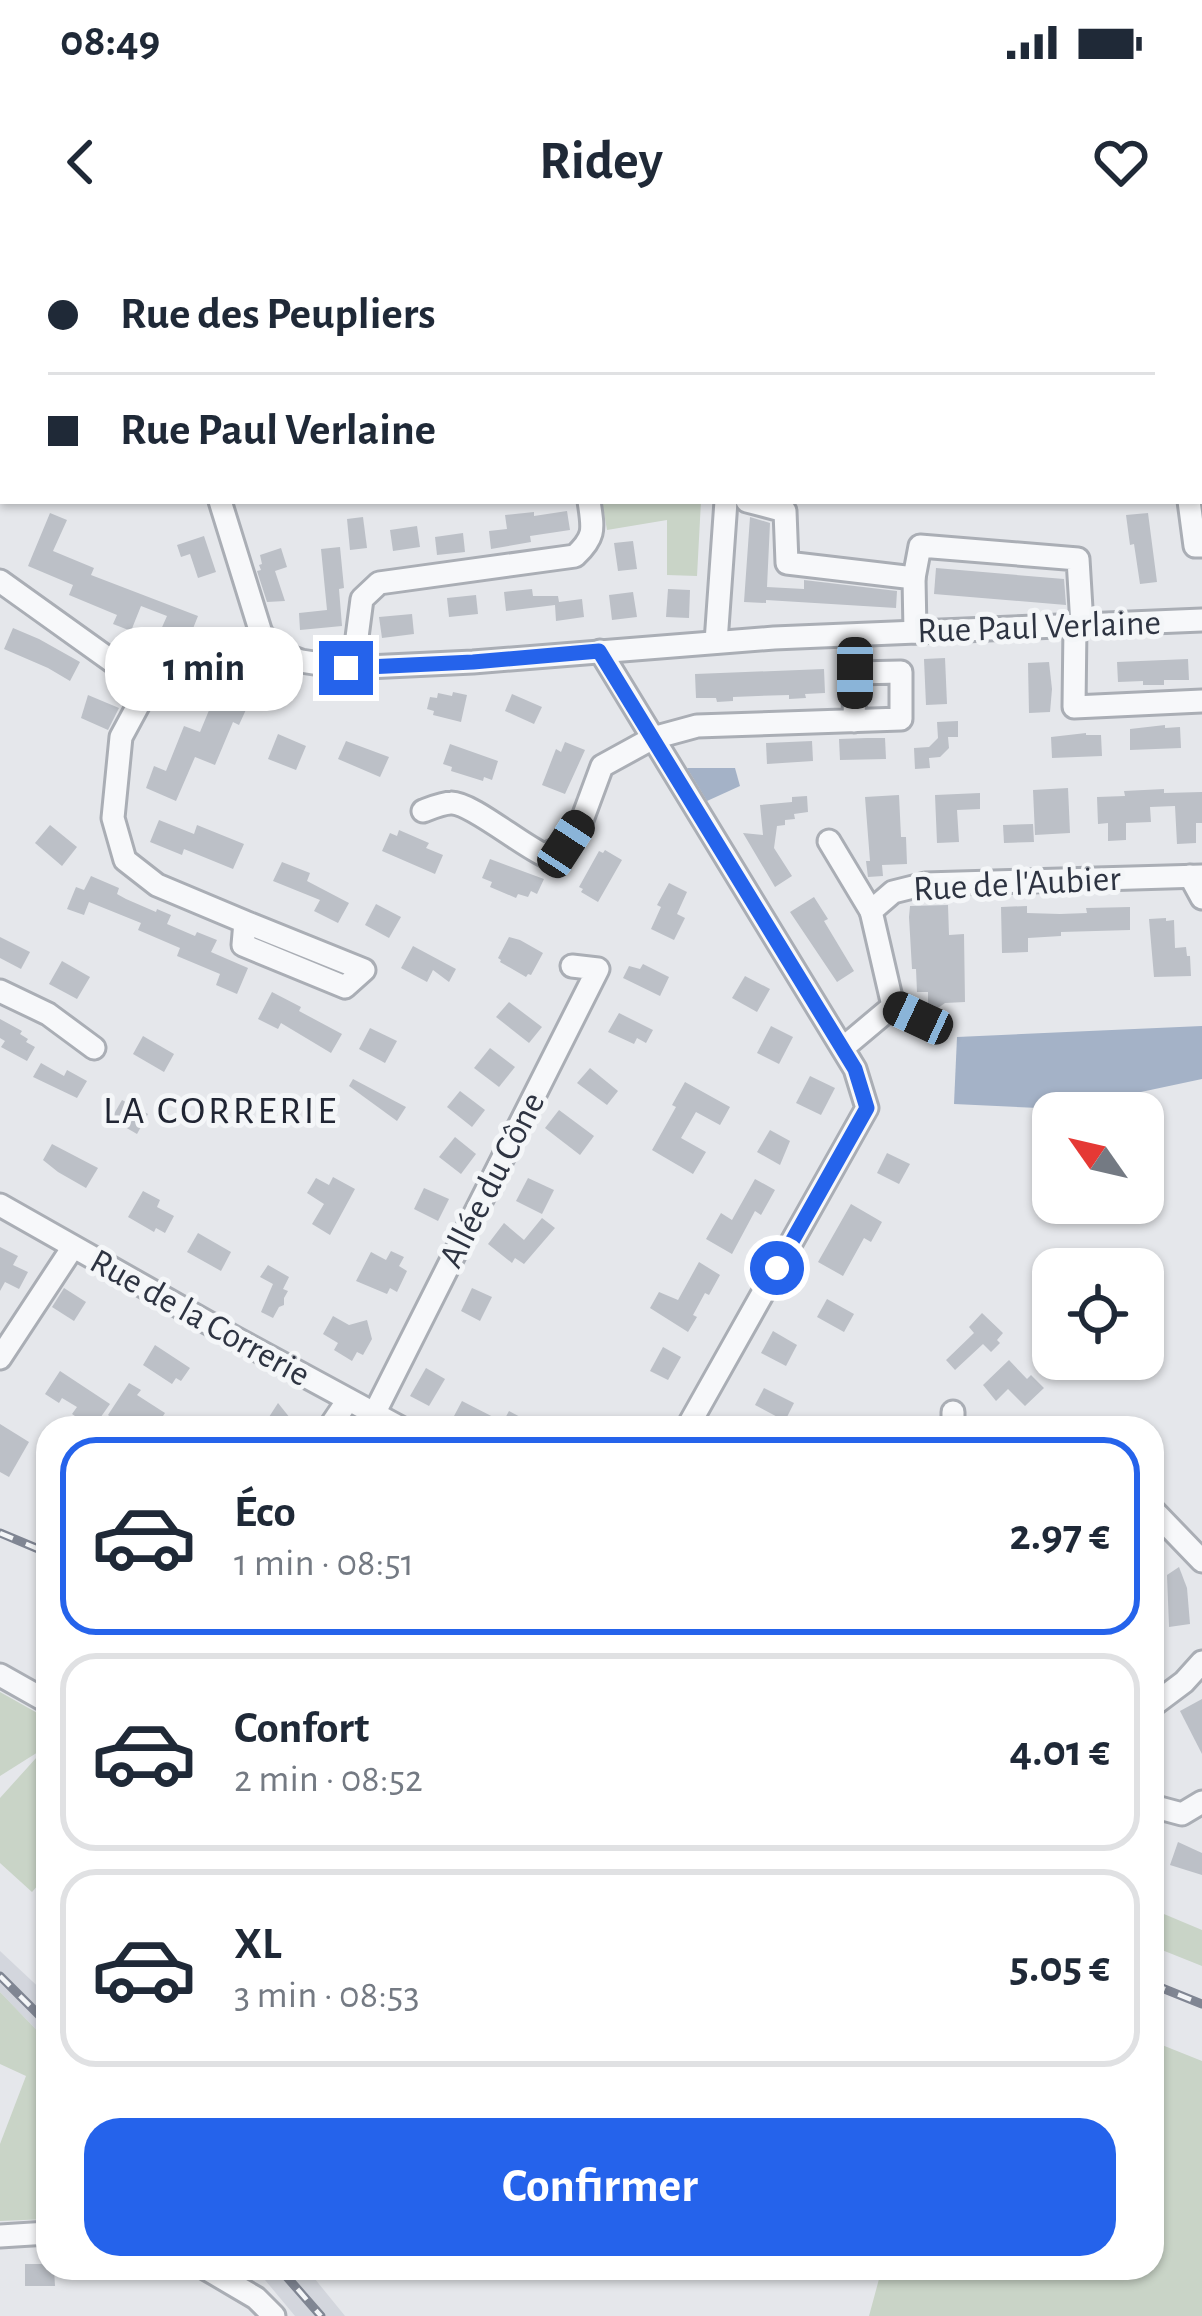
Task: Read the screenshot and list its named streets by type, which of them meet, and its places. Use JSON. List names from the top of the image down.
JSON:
{
  "streets": {
    "street": [
      "Rue Paul Verlaine",
      "Rue de l'Aubier",
      "Allée du Cône",
      "Rue de la Correrie"
    ]
  },
  "crossings": [
    ["Allée du Cône", "Rue de la Correrie"]
  ],
  "districts": ["LA CORRERIE"],
  "north": "top left",
  "page": {
    "status": "08:49",
    "header": "Ridey",
    "banner": ["Rue des Peupliers", "Rue Paul Verlaine"],
    "bubble": "1 min",
    "list": [
      {
        "name": "Éco",
        "note": "1 min · 08:51",
        "value": "2.97 €"
      },
      {
        "name": "Confort",
        "note": "2 min · 08:52",
        "value": "4.01 €"
      },
      {
        "name": "XL",
        "note": "3 min · 08:53",
        "value": "5.05 €"
      }
    ],
    "buttons": "Confirmer"
  }
}
